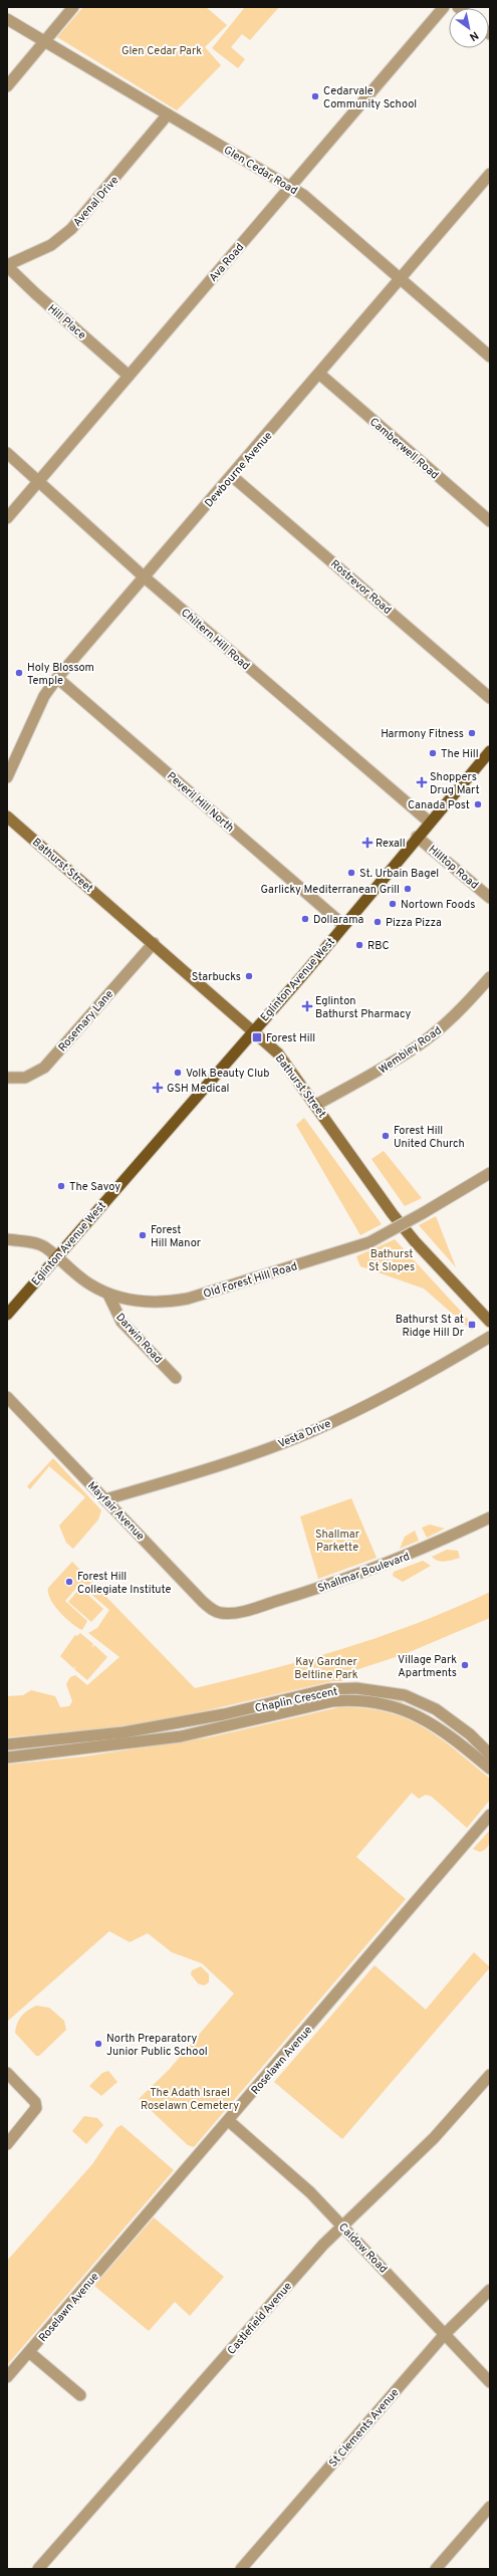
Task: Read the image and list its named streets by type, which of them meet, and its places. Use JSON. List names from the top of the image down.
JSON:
{
  "streets": {
    "main road": ["Bathurst Street", "Eglinton Avenue West"],
    "street": [
      "Glen Cedar Road",
      "Avenal Drive",
      "Ava Road",
      "Hill Place",
      "Camberwell Road",
      "Dewbourne Avenue",
      "Rostrevor Road",
      "Chiltern Hill Road",
      "Peveril Hill North",
      "Hilltop Road",
      "Rosemary Lane",
      "Wembley Road",
      "Old Forest Hill Road",
      "Darwin Road",
      "Vesta Drive",
      "Mayfair Avenue",
      "Shallmar Boulevard",
      "Chaplin Crescent",
      "Roselawn Avenue",
      "Caldow Road",
      "Castlefield Avenue",
      "St Clements Avenue"
    ]
  },
  "crossings": [
    ["Glen Cedar Road", "Avenal Drive"],
    ["Glen Cedar Road", "Ava Road"],
    ["Glen Cedar Road", "Dewbourne Avenue"],
    ["Avenal Drive", "Hill Place"],
    ["Ava Road", "Hill Place"],
    ["Ava Road", "Chiltern Hill Road"],
    ["Camberwell Road", "Dewbourne Avenue"],
    ["Dewbourne Avenue", "Rostrevor Road"],
    ["Dewbourne Avenue", "Chiltern Hill Road"],
    ["Dewbourne Avenue", "Peveril Hill North"],
    ["Chiltern Hill Road", "Eglinton Avenue West"],
    ["Peveril Hill North", "Eglinton Avenue West"],
    ["Bathurst Street", "Eglinton Avenue West"],
    ["Bathurst Street", "Rosemary Lane"],
    ["Bathurst Street", "Wembley Road"],
    ["Hilltop Road", "Eglinton Avenue West"],
    ["Eglinton Avenue West", "Old Forest Hill Road"],
    ["Old Forest Hill Road", "Darwin Road"],
    ["Vesta Drive", "Mayfair Avenue"],
    ["Mayfair Avenue", "Shallmar Boulevard"],
    ["Roselawn Avenue", "Caldow Road"],
    ["Caldow Road", "Castlefield Avenue"],
    ["Caldow Road", "St Clements Avenue"]
  ],
  "parks": [
    "Glen Cedar Park",
    "Bathurst St Slopes",
    "Shallmar Parkette",
    "Kay Gardner Beltline Park",
    "The Adath Israel Roselawn Cemetery"
  ],
  "places": {
    "other": [
      "Cedarvale Community School",
      "Holy Blossom Temple",
      "Harmony Fitness",
      "The Hill",
      "Canada Post",
      "St. Urbain Bagel",
      "Garlicky Mediterranean Grill",
      "Nortown Foods",
      "Dollarama",
      "Pizza Pizza",
      "RBC",
      "Starbucks",
      "Volk Beauty Club",
      "Forest Hill United Church",
      "The Savoy",
      "Forest Hill Manor",
      "Forest Hill Collegiate Institute",
      "Village Park Apartments",
      "North Preparatory Junior Public School"
    ],
    "health": [
      "Shoppers Drug Mart",
      "Rexall",
      "Eglinton Bathurst Pharmacy",
      "GSH Medical"
    ],
    "transit": ["Forest Hill", "Bathurst St at Ridge Hill Dr"]
  },
  "north": "bottom right"
}
